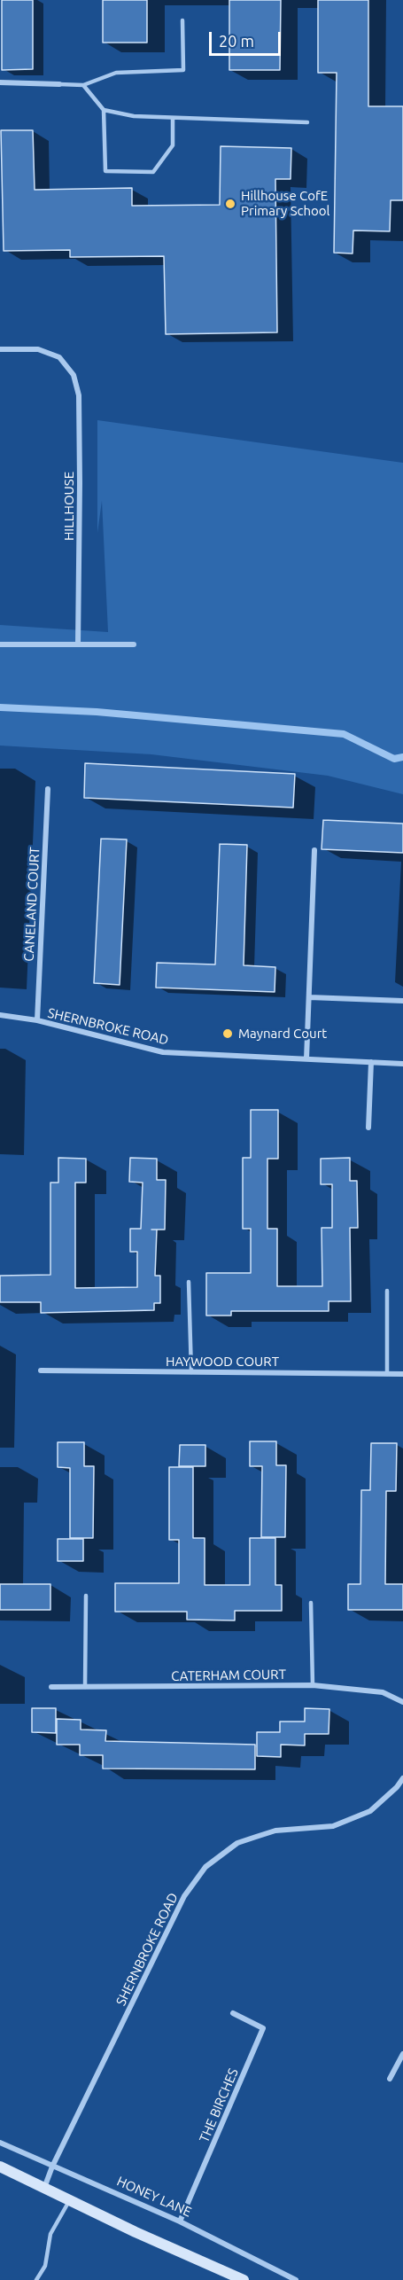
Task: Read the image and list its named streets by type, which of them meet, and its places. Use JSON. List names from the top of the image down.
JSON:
{
  "streets": {
    "street": [
      "HILLHOUSE",
      "CANELAND COURT",
      "SHERNBROKE ROAD",
      "HAYWOOD COURT",
      "CATERHAM COURT",
      "THE BIRCHES",
      "HONEY LANE"
    ]
  },
  "crossings": [
    ["CANELAND COURT", "SHERNBROKE ROAD"],
    ["SHERNBROKE ROAD", "HONEY LANE"],
    ["THE BIRCHES", "HONEY LANE"]
  ],
  "places": ["Hillhouse CofE Primary School", "Maynard Court"],
  "scale_bar": "20 m"
}
